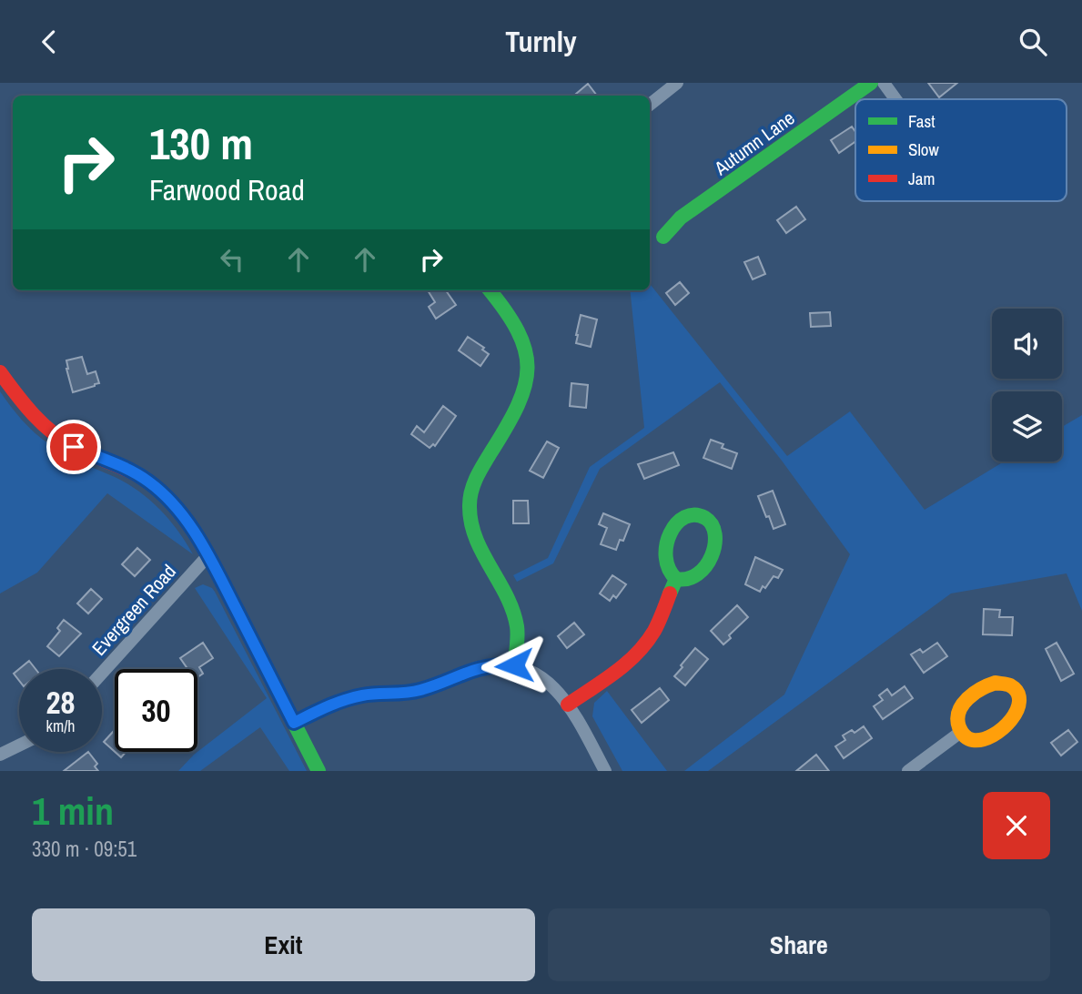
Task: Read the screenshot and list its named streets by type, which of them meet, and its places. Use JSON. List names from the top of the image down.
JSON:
{
  "streets": {
    "street": ["Autumn Lane", "Evergreen Road"]
  },
  "legend": ["Fast", "Slow", "Jam"],
  "page": {
    "header": "Turnly",
    "turn": ["130 m", "Farwood Road"],
    "speed": "28 km/h",
    "limit": "30",
    "heading": ["1 min", "330 m · 09:51"],
    "buttons": ["Exit", "Share"]
  }
}
